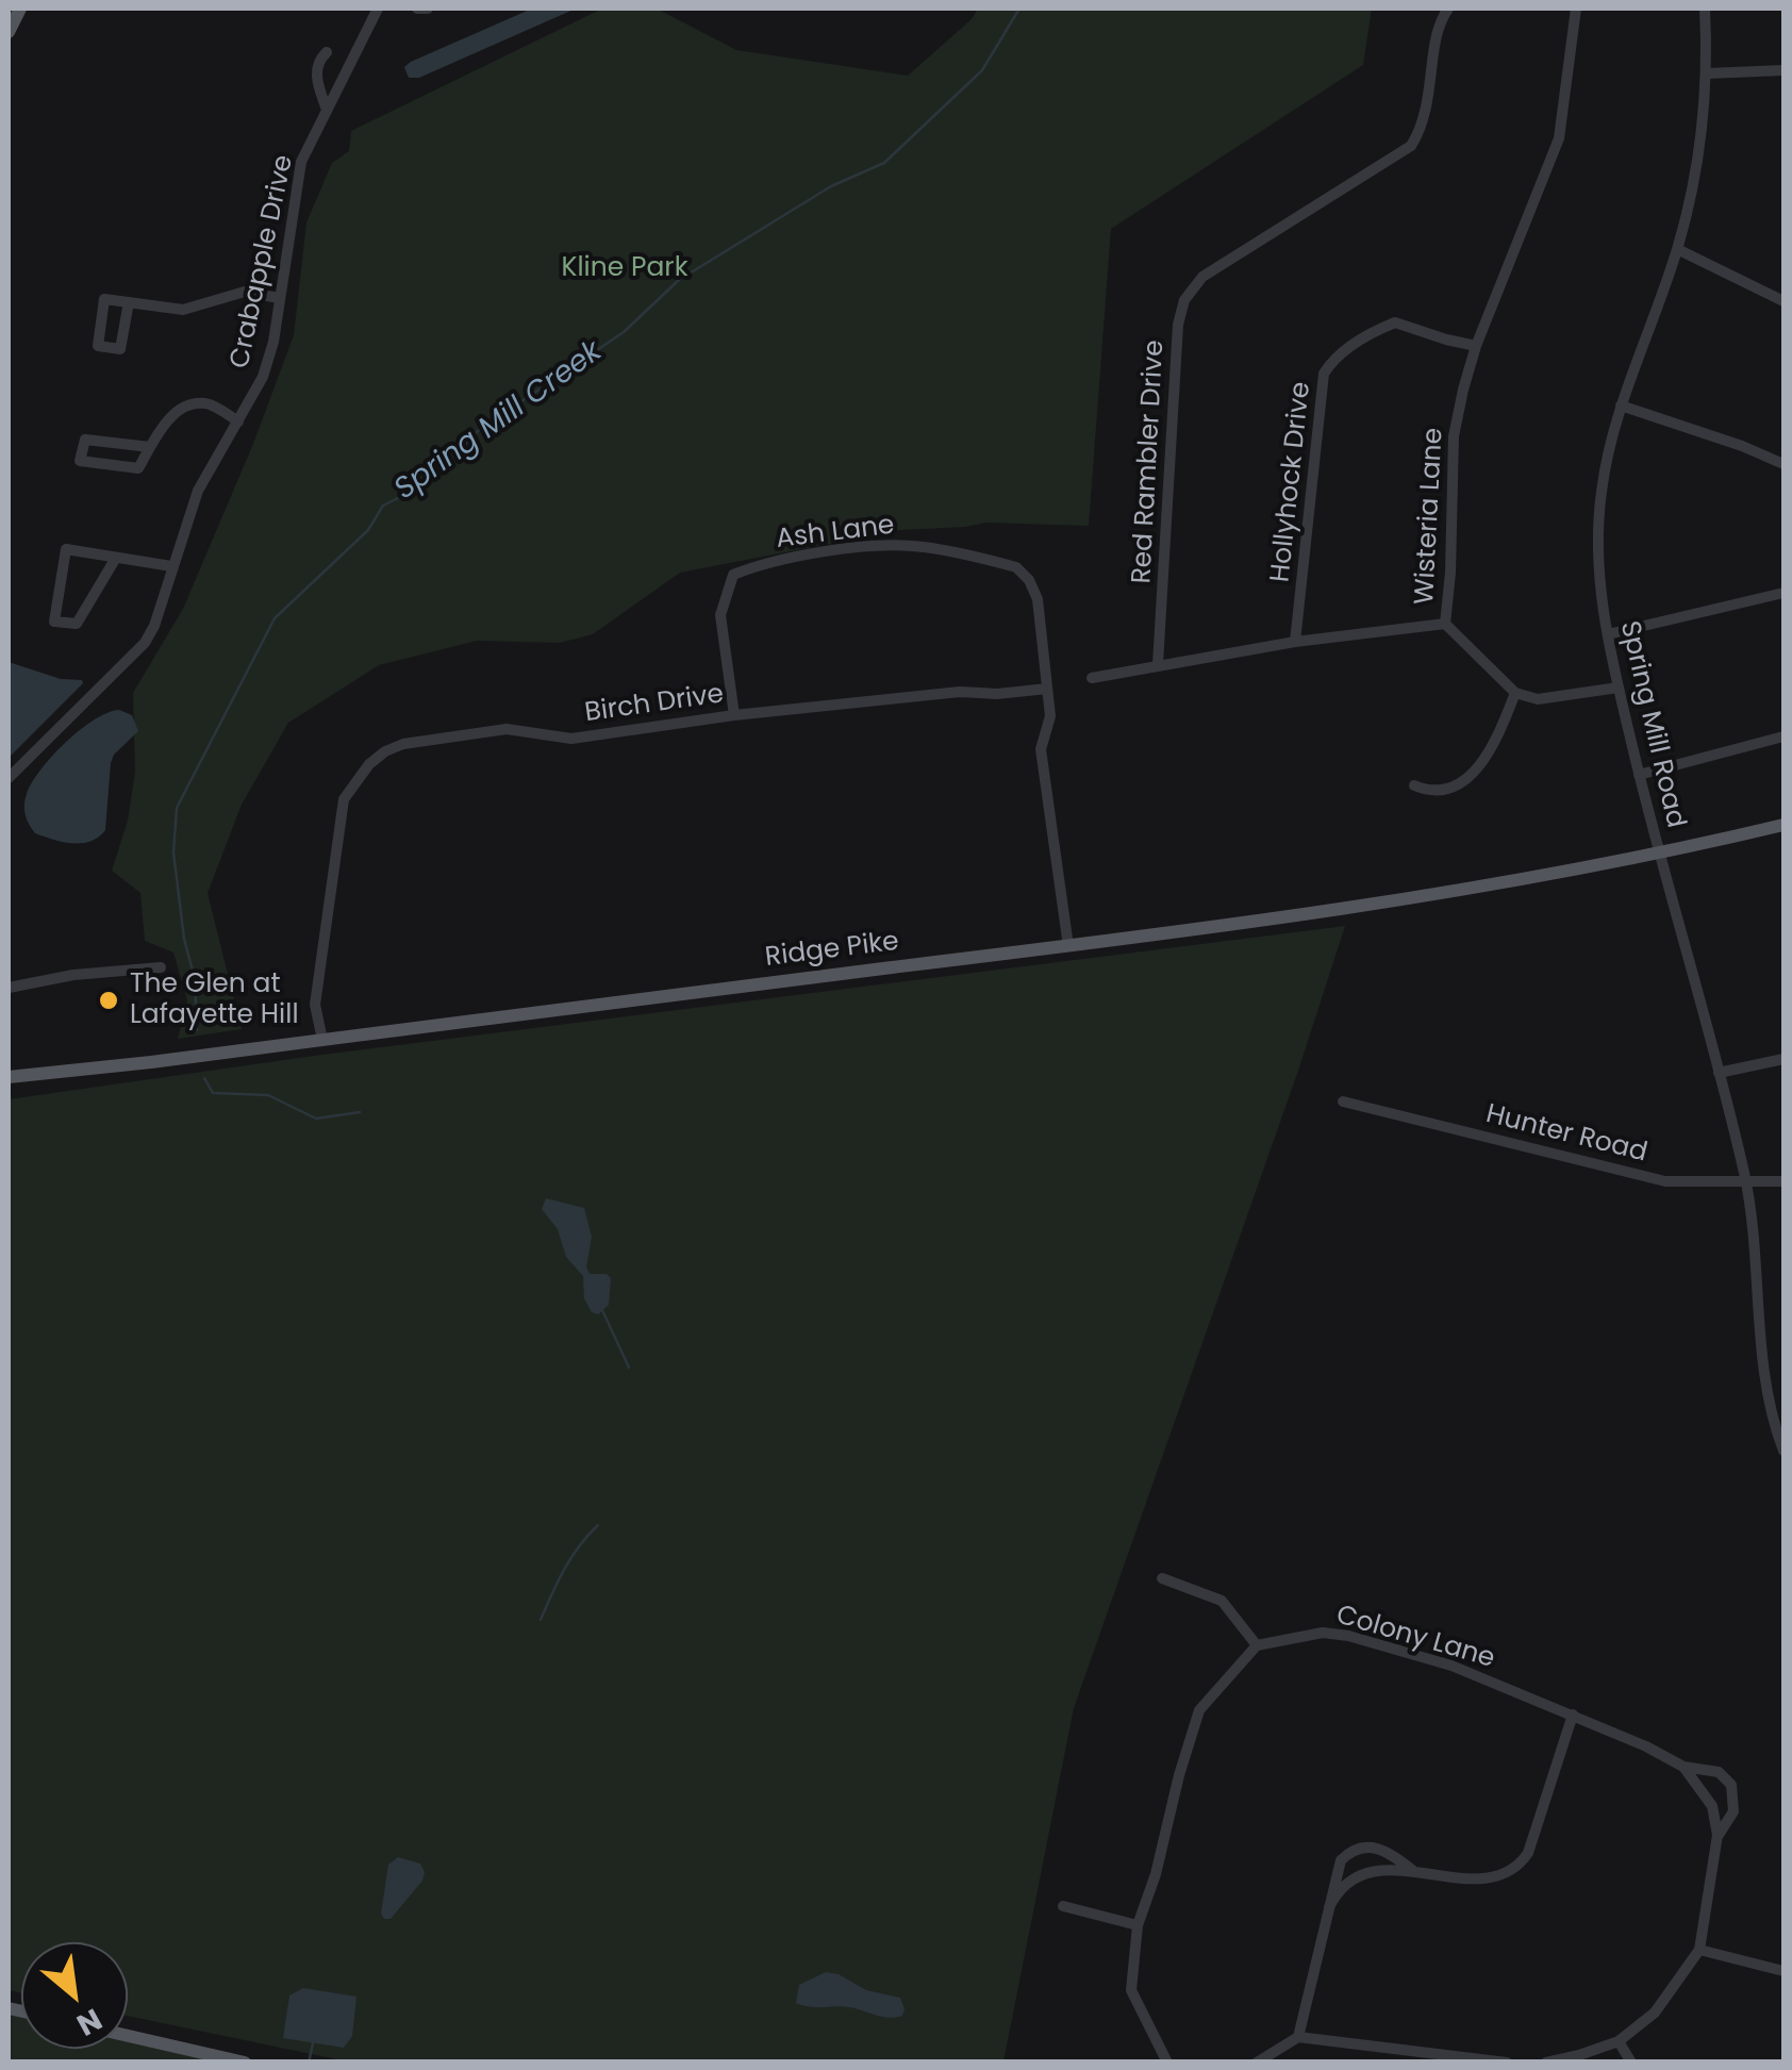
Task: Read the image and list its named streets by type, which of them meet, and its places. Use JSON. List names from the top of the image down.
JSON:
{
  "streets": {
    "main road": ["Ridge Pike"],
    "street": [
      "Crabapple Drive",
      "Red Rambler Drive",
      "Hollyhock Drive",
      "Wisteria Lane",
      "Ash Lane",
      "Birch Drive",
      "Spring Mill Road",
      "Hunter Road",
      "Colony Lane"
    ]
  },
  "crossings": [
    ["Red Rambler Drive", "Wisteria Lane"],
    ["Hollyhock Drive", "Wisteria Lane"],
    ["Ash Lane", "Birch Drive"],
    ["Ash Lane", "Ridge Pike"],
    ["Birch Drive", "Ridge Pike"],
    ["Spring Mill Road", "Ridge Pike"],
    ["Spring Mill Road", "Hunter Road"]
  ],
  "water": ["Spring Mill Creek"],
  "parks": ["Kline Park"],
  "places": ["The Glen at Lafayette Hill"],
  "north": "bottom right"
}
